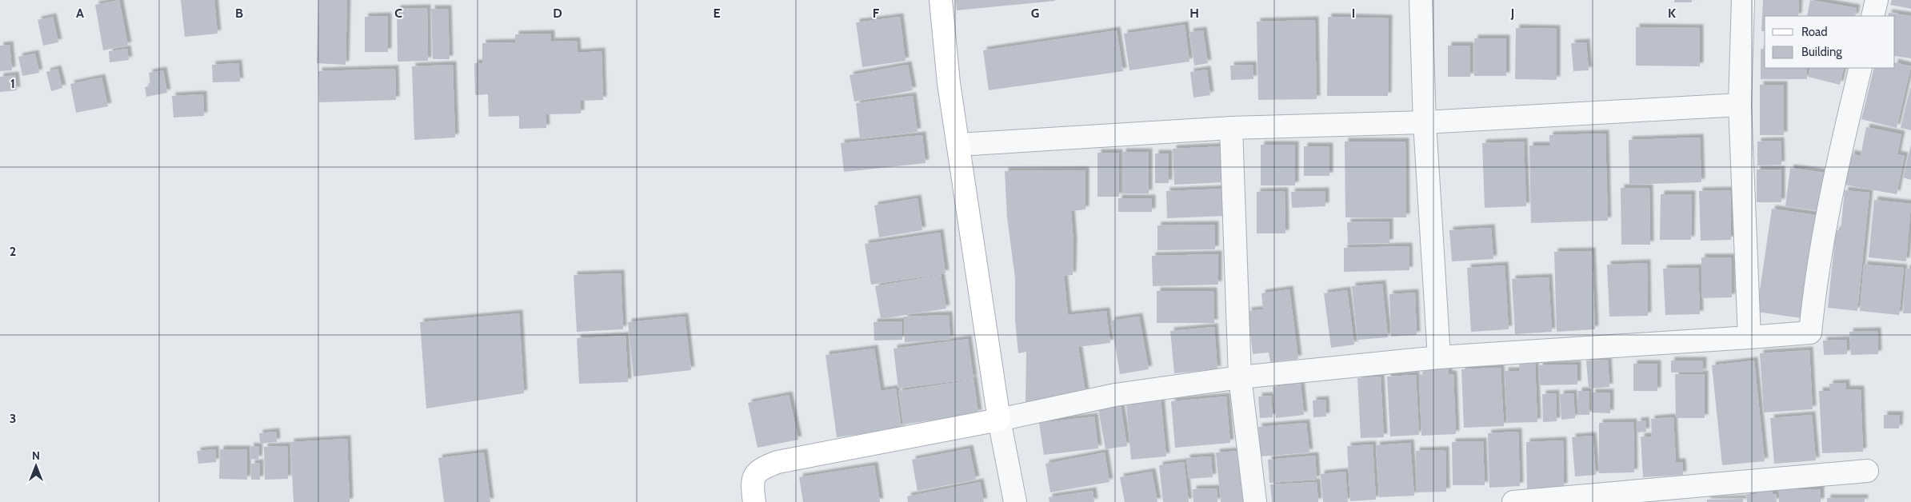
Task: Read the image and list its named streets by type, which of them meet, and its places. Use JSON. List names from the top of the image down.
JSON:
{
  "legend": ["Road", "Building"],
  "north": "top",
  "grid": {
    "columns": [
      "A",
      "B",
      "C",
      "D",
      "E",
      "F",
      "G",
      "H",
      "I",
      "J",
      "K"
    ],
    "rows": ["1", "2", "3"]
  }
}
